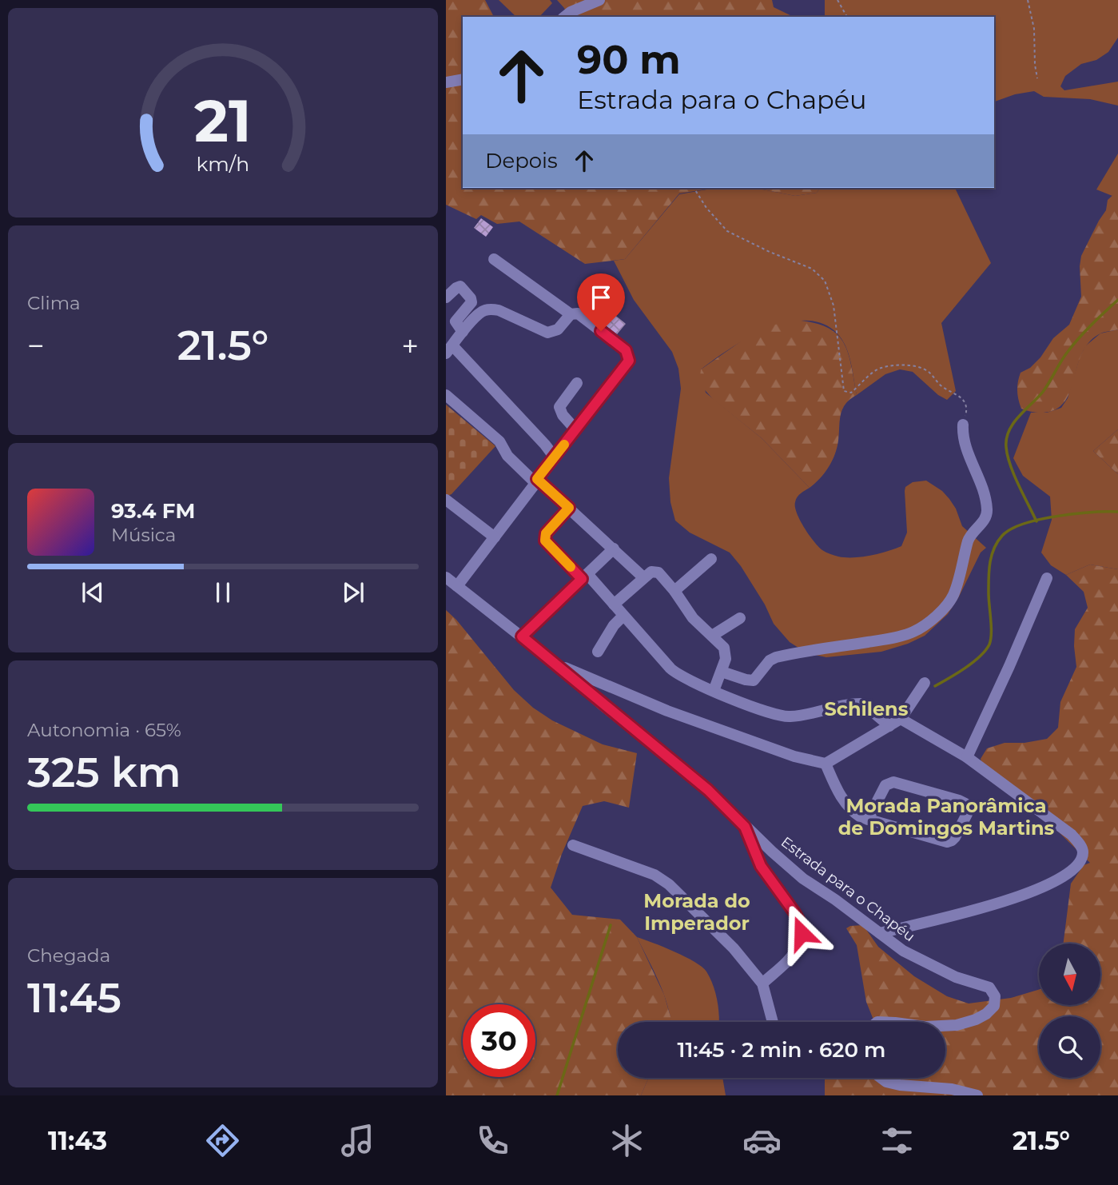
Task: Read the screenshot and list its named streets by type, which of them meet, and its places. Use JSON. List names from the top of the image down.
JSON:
{
  "streets": {
    "street": ["Estrada para o Chapéu"]
  },
  "districts": ["Schilens", "Morada Panorâmica de Domingos Martins", "Morada do Imperador"],
  "north": "bottom",
  "page": {
    "turn": ["90 m", "Estrada para o Chapéu"],
    "then": "Depois",
    "tile": [
      "Clima",
      ["Autonomia · 65%", "325 km"],
      ["Chegada", "11:45"]
    ],
    "heat": ["−", "21.5°", "+"],
    "song": ["93.4 FM", "Música"],
    "limit": "30",
    "trip": "11:45 · 2 min · 620 m",
    "tabs": ["11:43", "21.5°"],
    "gauge": ["21", "km/h"]
  }
}
